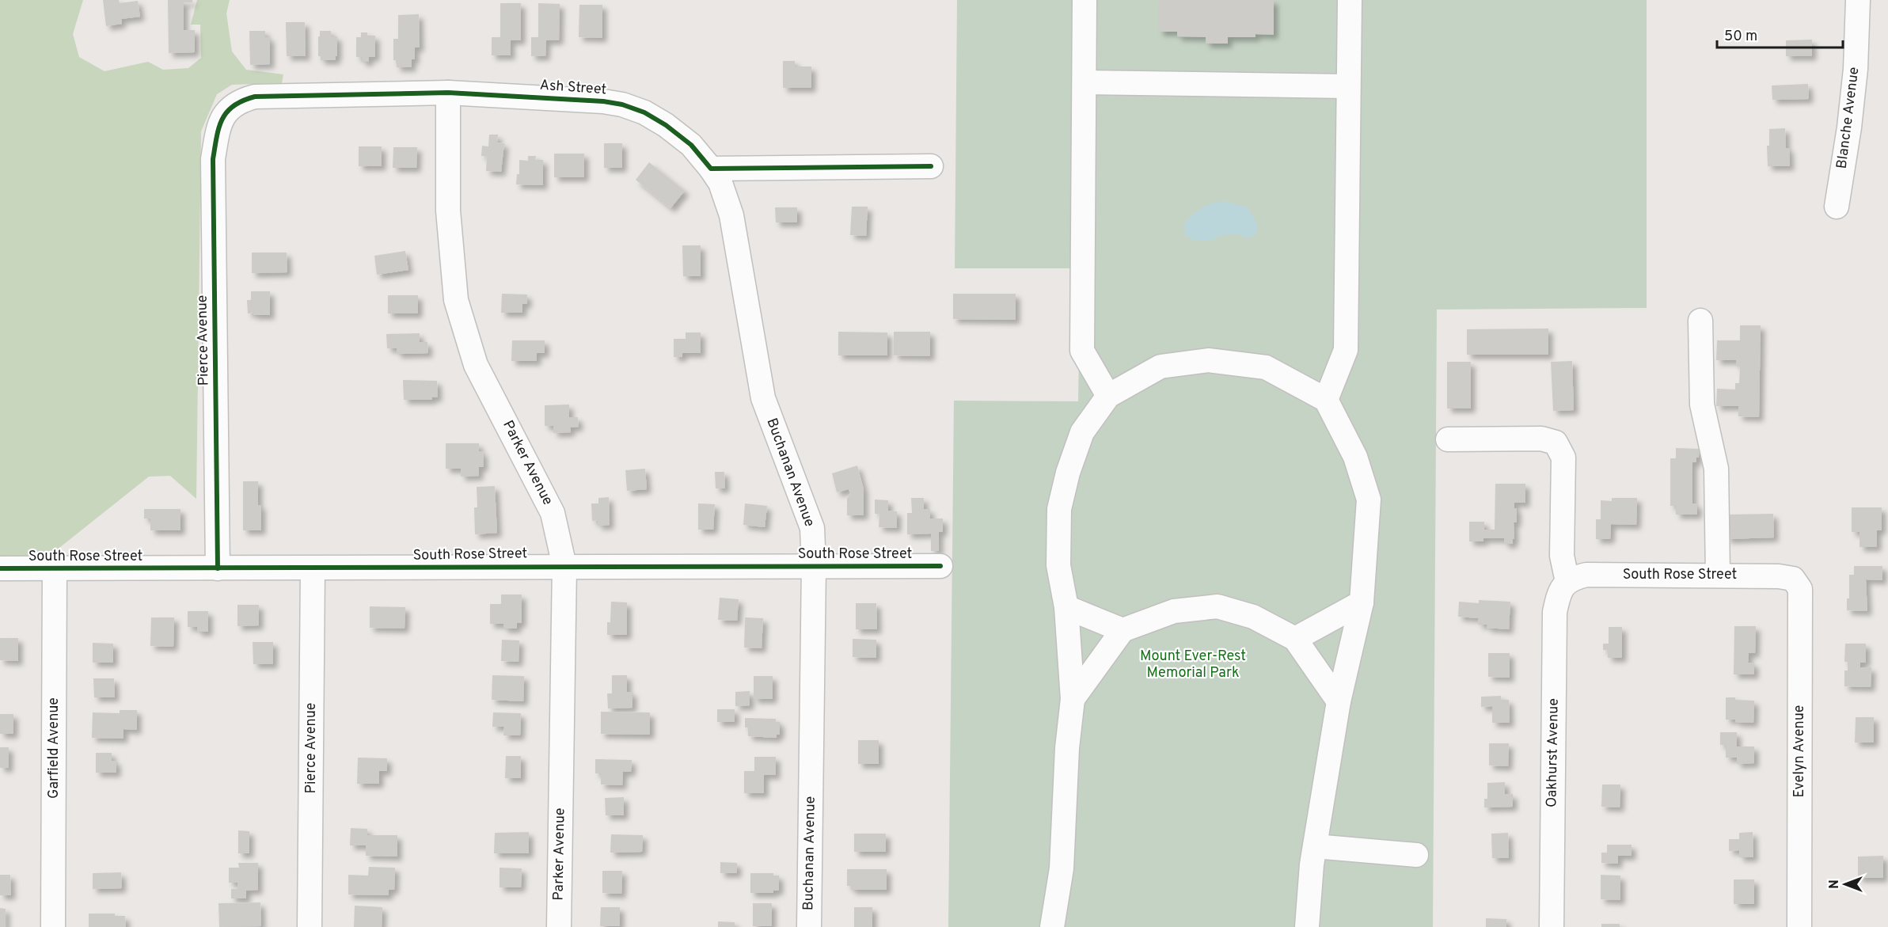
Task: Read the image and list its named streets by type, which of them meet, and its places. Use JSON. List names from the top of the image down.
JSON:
{
  "streets": {
    "street": [
      "Ash Street",
      "Blanche Avenue",
      "Pierce Avenue",
      "Parker Avenue",
      "Buchanan Avenue",
      "South Rose Street",
      "Garfield Avenue",
      "Evelyn Avenue",
      "Oakhurst Avenue"
    ]
  },
  "crossings": [
    ["Ash Street", "Pierce Avenue"],
    ["Ash Street", "Parker Avenue"],
    ["Ash Street", "Buchanan Avenue"],
    ["Pierce Avenue", "South Rose Street"],
    ["Parker Avenue", "South Rose Street"],
    ["Buchanan Avenue", "South Rose Street"],
    ["South Rose Street", "Garfield Avenue"],
    ["South Rose Street", "Evelyn Avenue"],
    ["South Rose Street", "Oakhurst Avenue"]
  ],
  "parks": ["Mount Ever-Rest Memorial Park"],
  "scale_bar": "50 m",
  "north": "left"
}
